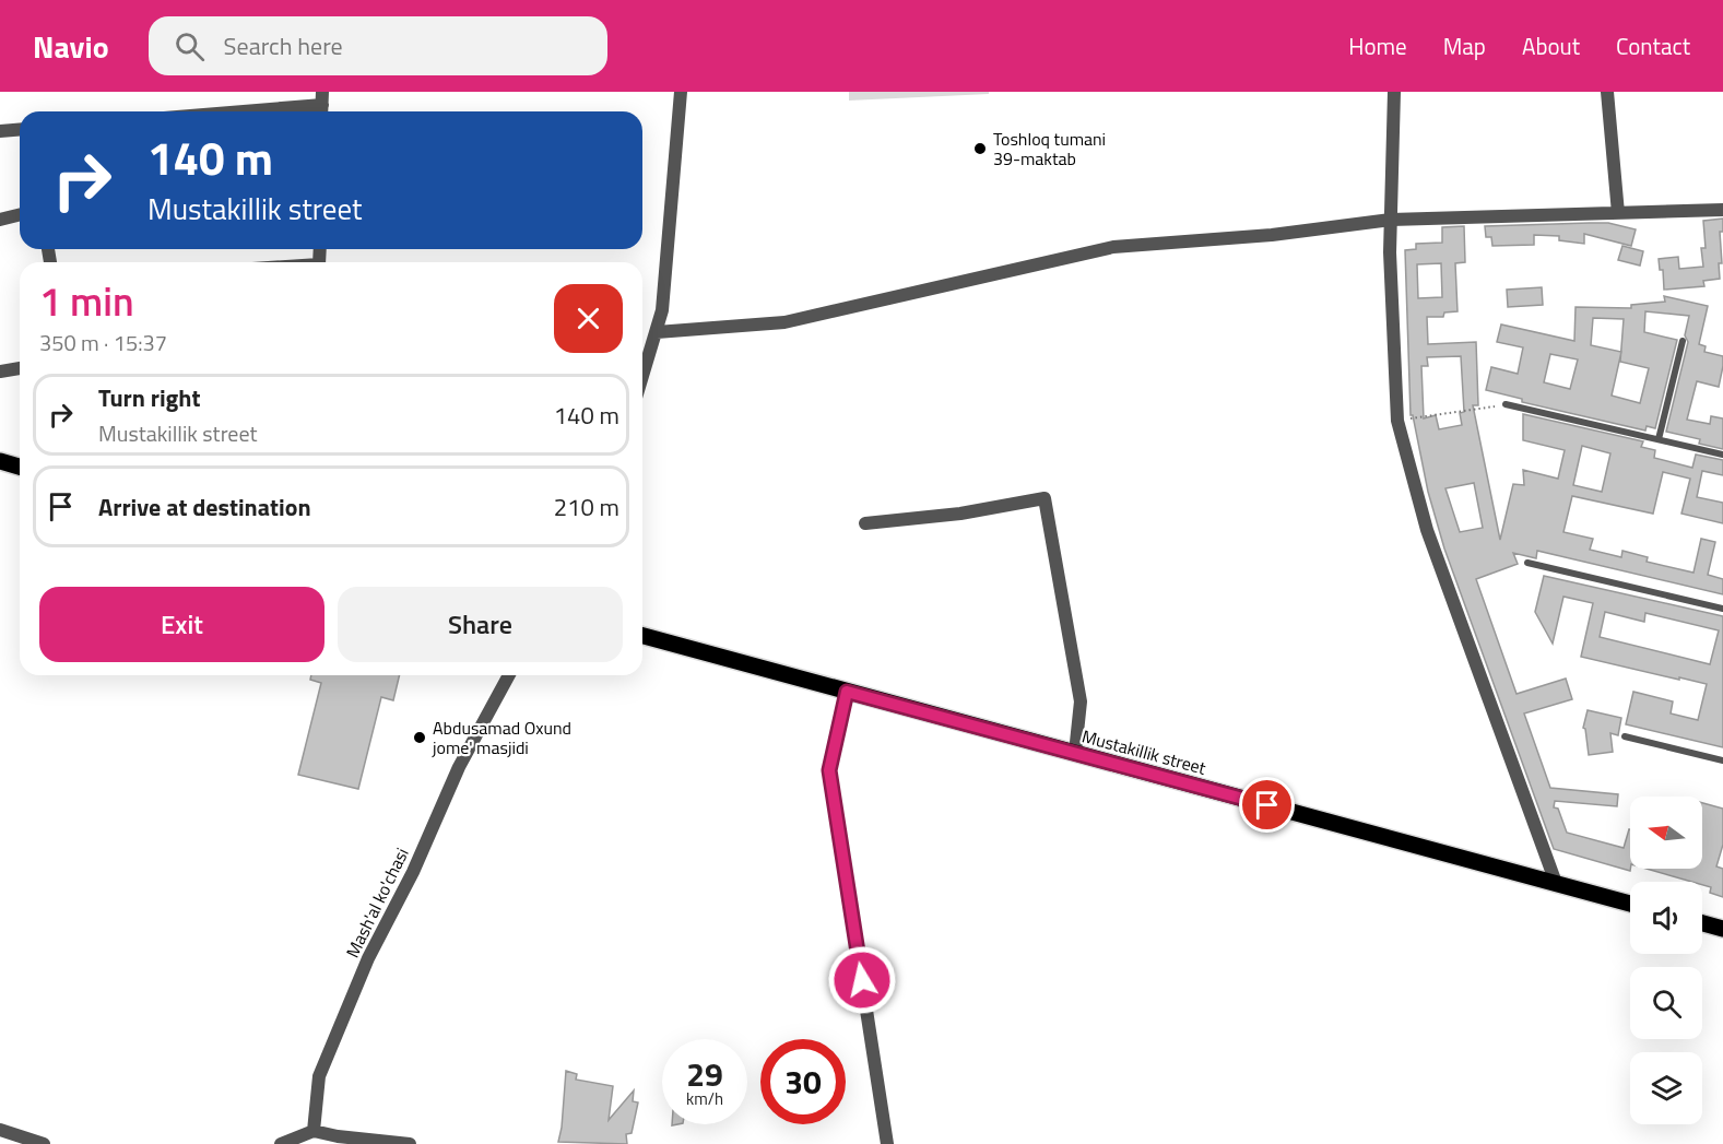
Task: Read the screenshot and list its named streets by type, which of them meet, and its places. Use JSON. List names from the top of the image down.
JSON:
{
  "streets": {
    "main road": ["Mustakillik street"],
    "street": ["Mash'al ko'chasi"]
  },
  "places": ["Toshloq tumani 39-maktab", "Abdusamad Oxund jome' masjidi"],
  "north": "left",
  "page": {
    "header": "Navio",
    "search": "Search here",
    "nav": [
      "Home",
      "Map",
      "About",
      "Contact"
    ],
    "turn": ["140 m", "Mustakillik street"],
    "heading": ["1 min", "350 m · 15:37"],
    "list": [
      {
        "name": "Turn right",
        "note": "Mustakillik street",
        "value": "140 m"
      },
      {
        "name": "Arrive at destination",
        "value": "210 m"
      }
    ],
    "buttons": ["Exit", "Share"],
    "speed": "29 km/h",
    "limit": "30"
  }
}
